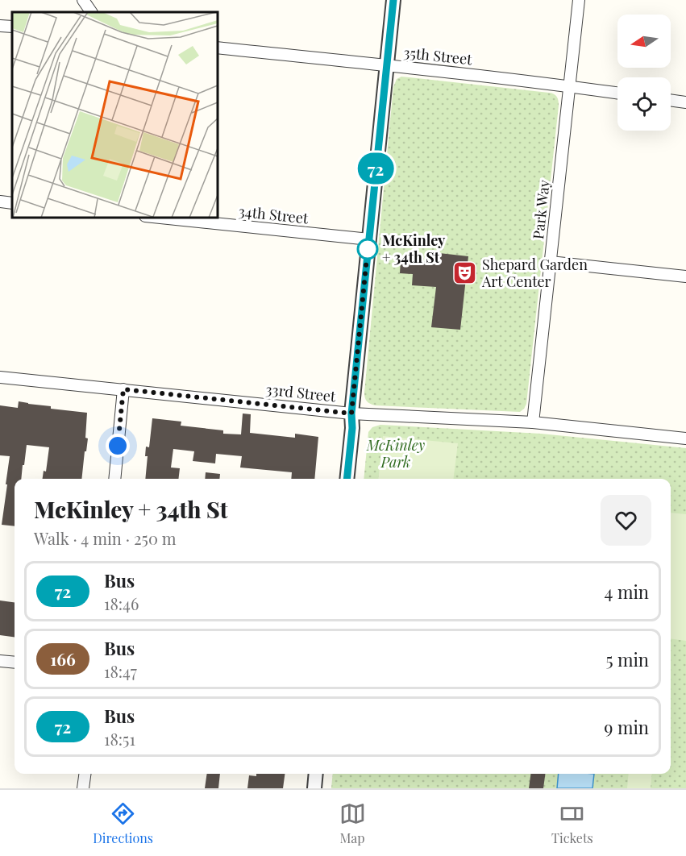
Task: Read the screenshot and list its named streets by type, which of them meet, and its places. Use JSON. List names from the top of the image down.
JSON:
{
  "streets": {
    "street": [
      "35th Street",
      "Park Way",
      "34th Street",
      "33rd Street"
    ]
  },
  "crossings": [
    ["35th Street", "Park Way"],
    ["Park Way", "33rd Street"]
  ],
  "parks": ["McKinley Park"],
  "places": {
    "other": ["McKinley + 34th St"],
    "theatre": ["Shepard Garden Art Center"]
  },
  "lines": ["bus line 72"],
  "north": "left",
  "page": {
    "on_map": "72",
    "heading": ["McKinley + 34th St", "Walk · 4 min · 250 m"],
    "list": [
      {
        "mark": "72",
        "name": "Bus",
        "note": "18:46",
        "value": "4 min"
      },
      {
        "mark": "166",
        "name": "Bus",
        "note": "18:47",
        "value": "5 min"
      },
      {
        "mark": "72",
        "name": "Bus",
        "note": "18:51",
        "value": "9 min"
      }
    ],
    "tabs": ["Directions", "Map", "Tickets"]
  }
}
